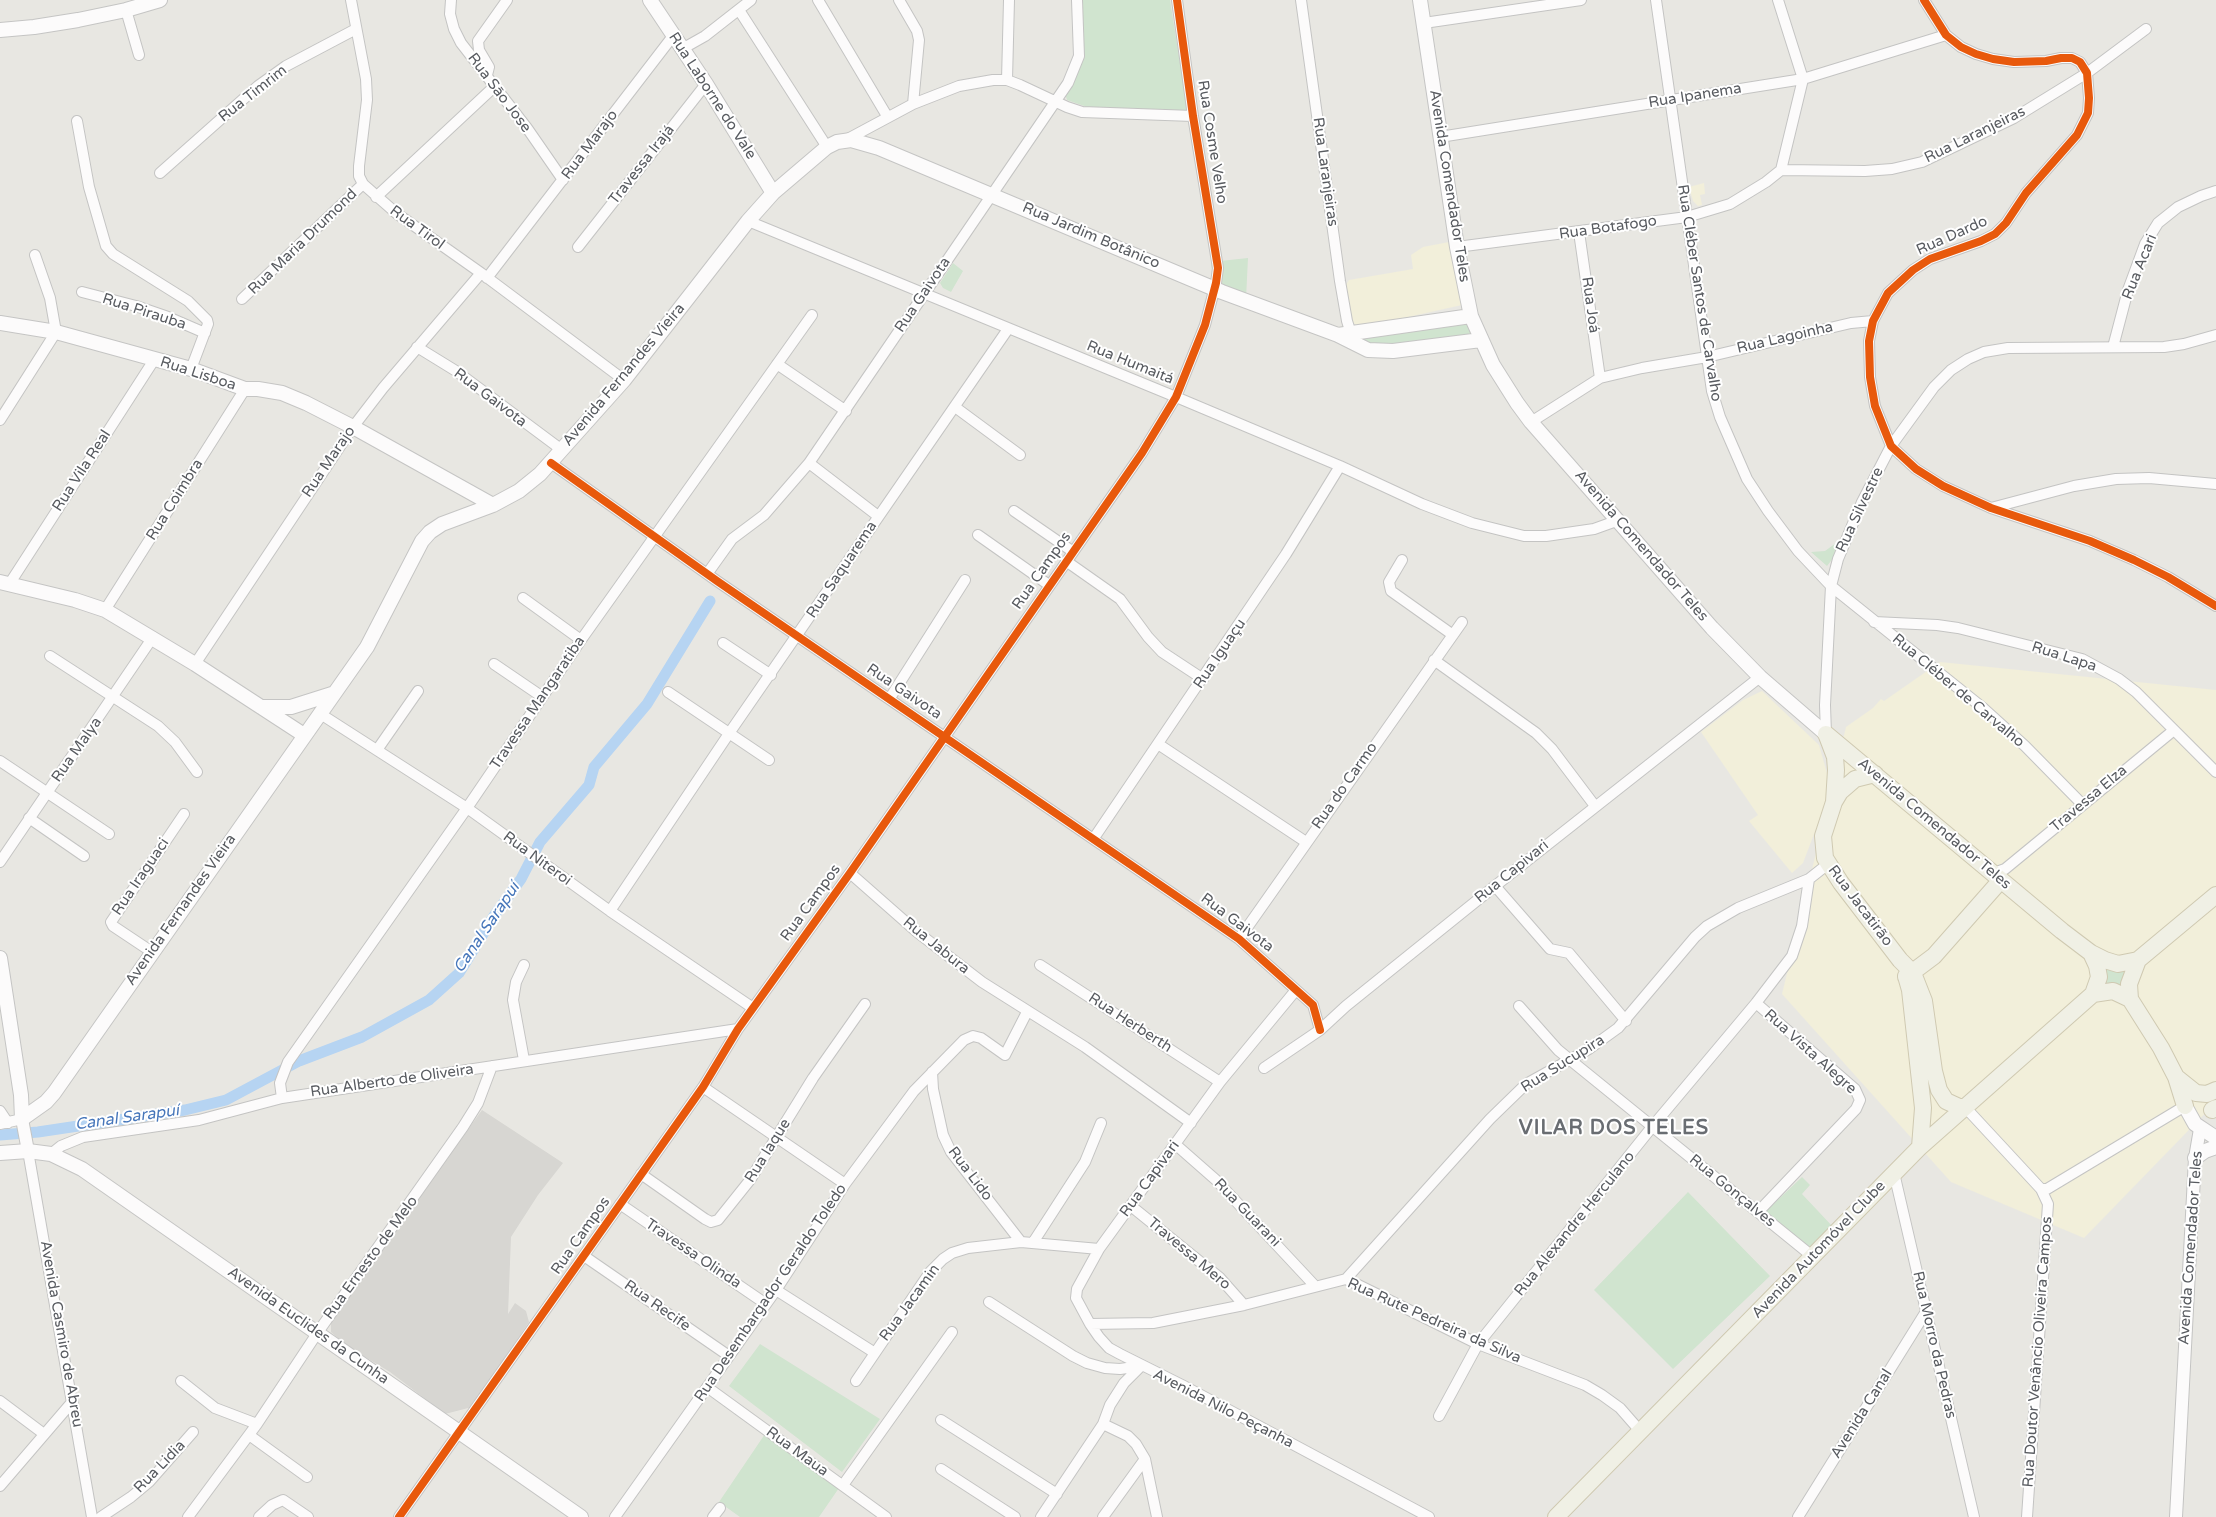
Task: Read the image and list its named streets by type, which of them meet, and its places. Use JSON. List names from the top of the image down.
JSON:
{
  "streets": {
    "main road": [
      "Rua Laborne do Vale",
      "Avenida Comendador Teles",
      "Rua Jardim Botânico",
      "Rua Lisboa",
      "Avenida Fernandes Vieira",
      "Rua Jacatirão",
      "Avenida Automóvel Clube",
      "Avenida Euclides da Cunha"
    ],
    "street": [
      "Rua Sāo Jose",
      "Rua Timrim",
      "Rua Ipanema",
      "Rua Laranjeiras",
      "Rua Cosme Velho",
      "Rua Marajo",
      "Travessa Irajá",
      "Rua Tirol",
      "Rua Botafogo",
      "Rua Dardo",
      "Rua Maria Drumond",
      "Rua Acari",
      "Rua Cléber Santos de Carvalho",
      "Rua Gaivota",
      "Rua Joá",
      "Rua Pirauba",
      "Rua Lagoinha",
      "Rua Humaitá",
      "Rua Vila Real",
      "Rua Coimbra",
      "Rua Silvestre",
      "Rua Saquarema",
      "Rua Campos",
      "Rua Iguaçu",
      "Rua Lapa",
      "Rua Cléber de Carvalho",
      "Travessa Mangaratiba",
      "Rua Malya",
      "Rua do Carmo",
      "Travessa Elza",
      "Rua Niteroi",
      "Rua Capivari",
      "Rua Iraguaci",
      "Rua Jabura",
      "Rua Herberth",
      "Rua Vista Alegre",
      "Rua Sucupira",
      "Rua Alberto de Oliveira",
      "Rua Iaque",
      "Rua Lido",
      "Rua Gonçalves",
      "Rua Guarani",
      "Rua Alexandre Herculano",
      "Travessa Olinda",
      "Travessa Mero",
      "Rua Ernesto de Melo",
      "Rua Desembargador Geraldo Toledo",
      "Rua Jacamin",
      "Rua Recife",
      "Rua Rute Pedreira da Silva",
      "Avenida Casmiro de Abreu",
      "Rua Morro da Pedras",
      "Rua Doutor Venâncio Oliveira Campos",
      "Avenida Nilo Peçanha",
      "Avenida Canal",
      "Rua Maua",
      "Rua Lidia"
    ]
  },
  "crossings": [
    ["Rua Sāo Jose", "Rua Marajo"],
    ["Rua Sāo Jose", "Rua Maria Drumond"],
    ["Rua Laborne do Vale", "Rua Marajo"],
    ["Rua Laborne do Vale", "Travessa Irajá"],
    ["Rua Laborne do Vale", "Avenida Fernandes Vieira"],
    ["Rua Ipanema", "Avenida Comendador Teles"],
    ["Rua Ipanema", "Rua Cléber Santos de Carvalho"],
    ["Rua Laranjeiras", "Rua Botafogo"],
    ["Rua Laranjeiras", "Rua Jardim Botânico"],
    ["Rua Laranjeiras", "Rua Dardo"],
    ["Rua Cosme Velho", "Rua Jardim Botânico"],
    ["Rua Cosme Velho", "Rua Campos"],
    ["Rua Marajo", "Rua Tirol"],
    ["Rua Marajo", "Rua Gaivota"],
    ["Rua Marajo", "Rua Lisboa"],
    ["Avenida Comendador Teles", "Rua Botafogo"],
    ["Avenida Comendador Teles", "Rua Jardim Botânico"],
    ["Avenida Comendador Teles", "Rua Lagoinha"],
    ["Avenida Comendador Teles", "Rua Humaitá"],
    ["Avenida Comendador Teles", "Rua Silvestre"],
    ["Avenida Comendador Teles", "Travessa Elza"],
    ["Avenida Comendador Teles", "Rua Capivari"],
    ["Avenida Comendador Teles", "Rua Jacatirão"],
    ["Rua Tirol", "Rua Maria Drumond"],
    ["Rua Tirol", "Avenida Fernandes Vieira"],
    ["Rua Botafogo", "Rua Cléber Santos de Carvalho"],
    ["Rua Botafogo", "Rua Joá"],
    ["Rua Jardim Botânico", "Rua Gaivota"],
    ["Rua Jardim Botânico", "Avenida Fernandes Vieira"],
    ["Rua Jardim Botânico", "Rua Campos"],
    ["Rua Dardo", "Rua Lagoinha"],
    ["Rua Dardo", "Rua Silvestre"],
    ["Rua Acari", "Rua Silvestre"],
    ["Rua Cléber Santos de Carvalho", "Rua Lagoinha"],
    ["Rua Cléber Santos de Carvalho", "Rua Silvestre"],
    ["Rua Cléber Santos de Carvalho", "Rua Lapa"],
    ["Rua Cléber Santos de Carvalho", "Rua Cléber de Carvalho"],
    ["Rua Gaivota", "Rua Humaitá"],
    ["Rua Gaivota", "Avenida Fernandes Vieira"],
    ["Rua Gaivota", "Rua Saquarema"],
    ["Rua Gaivota", "Rua Campos"],
    ["Rua Gaivota", "Rua Iguaçu"],
    ["Rua Gaivota", "Travessa Mangaratiba"],
    ["Rua Gaivota", "Rua do Carmo"],
    ["Rua Gaivota", "Rua Capivari"],
    ["Rua Joá", "Rua Lagoinha"],
    ["Rua Humaitá", "Avenida Fernandes Vieira"],
    ["Rua Humaitá", "Rua Saquarema"],
    ["Rua Humaitá", "Rua Campos"],
    ["Rua Humaitá", "Rua Iguaçu"],
    ["Rua Lisboa", "Avenida Fernandes Vieira"],
    ["Rua Lisboa", "Rua Vila Real"],
    ["Rua Lisboa", "Rua Coimbra"],
    ["Avenida Fernandes Vieira", "Rua Niteroi"],
    ["Avenida Fernandes Vieira", "Rua Iraguaci"],
    ["Rua Silvestre", "Rua Jacatirão"],
    ["Rua Saquarema", "Rua Niteroi"],
    ["Rua Campos", "Rua Niteroi"],
    ["Rua Campos", "Rua Jabura"],
    ["Rua Campos", "Rua Alberto de Oliveira"],
    ["Rua Campos", "Rua Iaque"],
    ["Rua Campos", "Travessa Olinda"],
    ["Rua Campos", "Rua Recife"],
    ["Rua Campos", "Avenida Euclides da Cunha"],
    ["Rua Lapa", "Rua Cléber de Carvalho"],
    ["Rua Lapa", "Travessa Elza"],
    ["Rua Cléber de Carvalho", "Travessa Elza"],
    ["Travessa Mangaratiba", "Rua Niteroi"],
    ["Travessa Mangaratiba", "Rua Alberto de Oliveira"],
    ["Rua Capivari", "Rua Jabura"],
    ["Rua Capivari", "Rua Herberth"],
    ["Rua Capivari", "Rua Guarani"],
    ["Rua Capivari", "Travessa Mero"],
    ["Rua Capivari", "Rua Jacamin"],
    ["Rua Capivari", "Rua Rute Pedreira da Silva"],
    ["Rua Capivari", "Avenida Nilo Peçanha"],
    ["Rua Jacatirão", "Rua Sucupira"],
    ["Rua Jacatirão", "Avenida Automóvel Clube"],
    ["Rua Vista Alegre", "Rua Gonçalves"],
    ["Rua Vista Alegre", "Rua Alexandre Herculano"],
    ["Rua Sucupira", "Rua Gonçalves"],
    ["Rua Sucupira", "Rua Alexandre Herculano"],
    ["Rua Sucupira", "Rua Rute Pedreira da Silva"],
    ["Rua Alberto de Oliveira", "Rua Ernesto de Melo"],
    ["Rua Alberto de Oliveira", "Avenida Euclides da Cunha"],
    ["Rua Lido", "Rua Desembargador Geraldo Toledo"],
    ["Rua Lido", "Rua Jacamin"],
    ["Rua Gonçalves", "Rua Alexandre Herculano"],
    ["Rua Gonçalves", "Avenida Automóvel Clube"],
    ["Rua Guarani", "Rua Rute Pedreira da Silva"],
    ["Rua Alexandre Herculano", "Rua Rute Pedreira da Silva"],
    ["Avenida Automóvel Clube", "Rua Rute Pedreira da Silva"],
    ["Avenida Automóvel Clube", "Rua Morro da Pedras"],
    ["Travessa Olinda", "Rua Desembargador Geraldo Toledo"],
    ["Travessa Mero", "Rua Rute Pedreira da Silva"],
    ["Rua Ernesto de Melo", "Avenida Euclides da Cunha"],
    ["Rua Desembargador Geraldo Toledo", "Rua Recife"],
    ["Rua Desembargador Geraldo Toledo", "Rua Maua"],
    ["Avenida Euclides da Cunha", "Avenida Casmiro de Abreu"],
    ["Rua Morro da Pedras", "Avenida Canal"]
  ],
  "districts": ["VILAR DOS TELES"],
  "water": ["Canal Sarapuí"]
}
